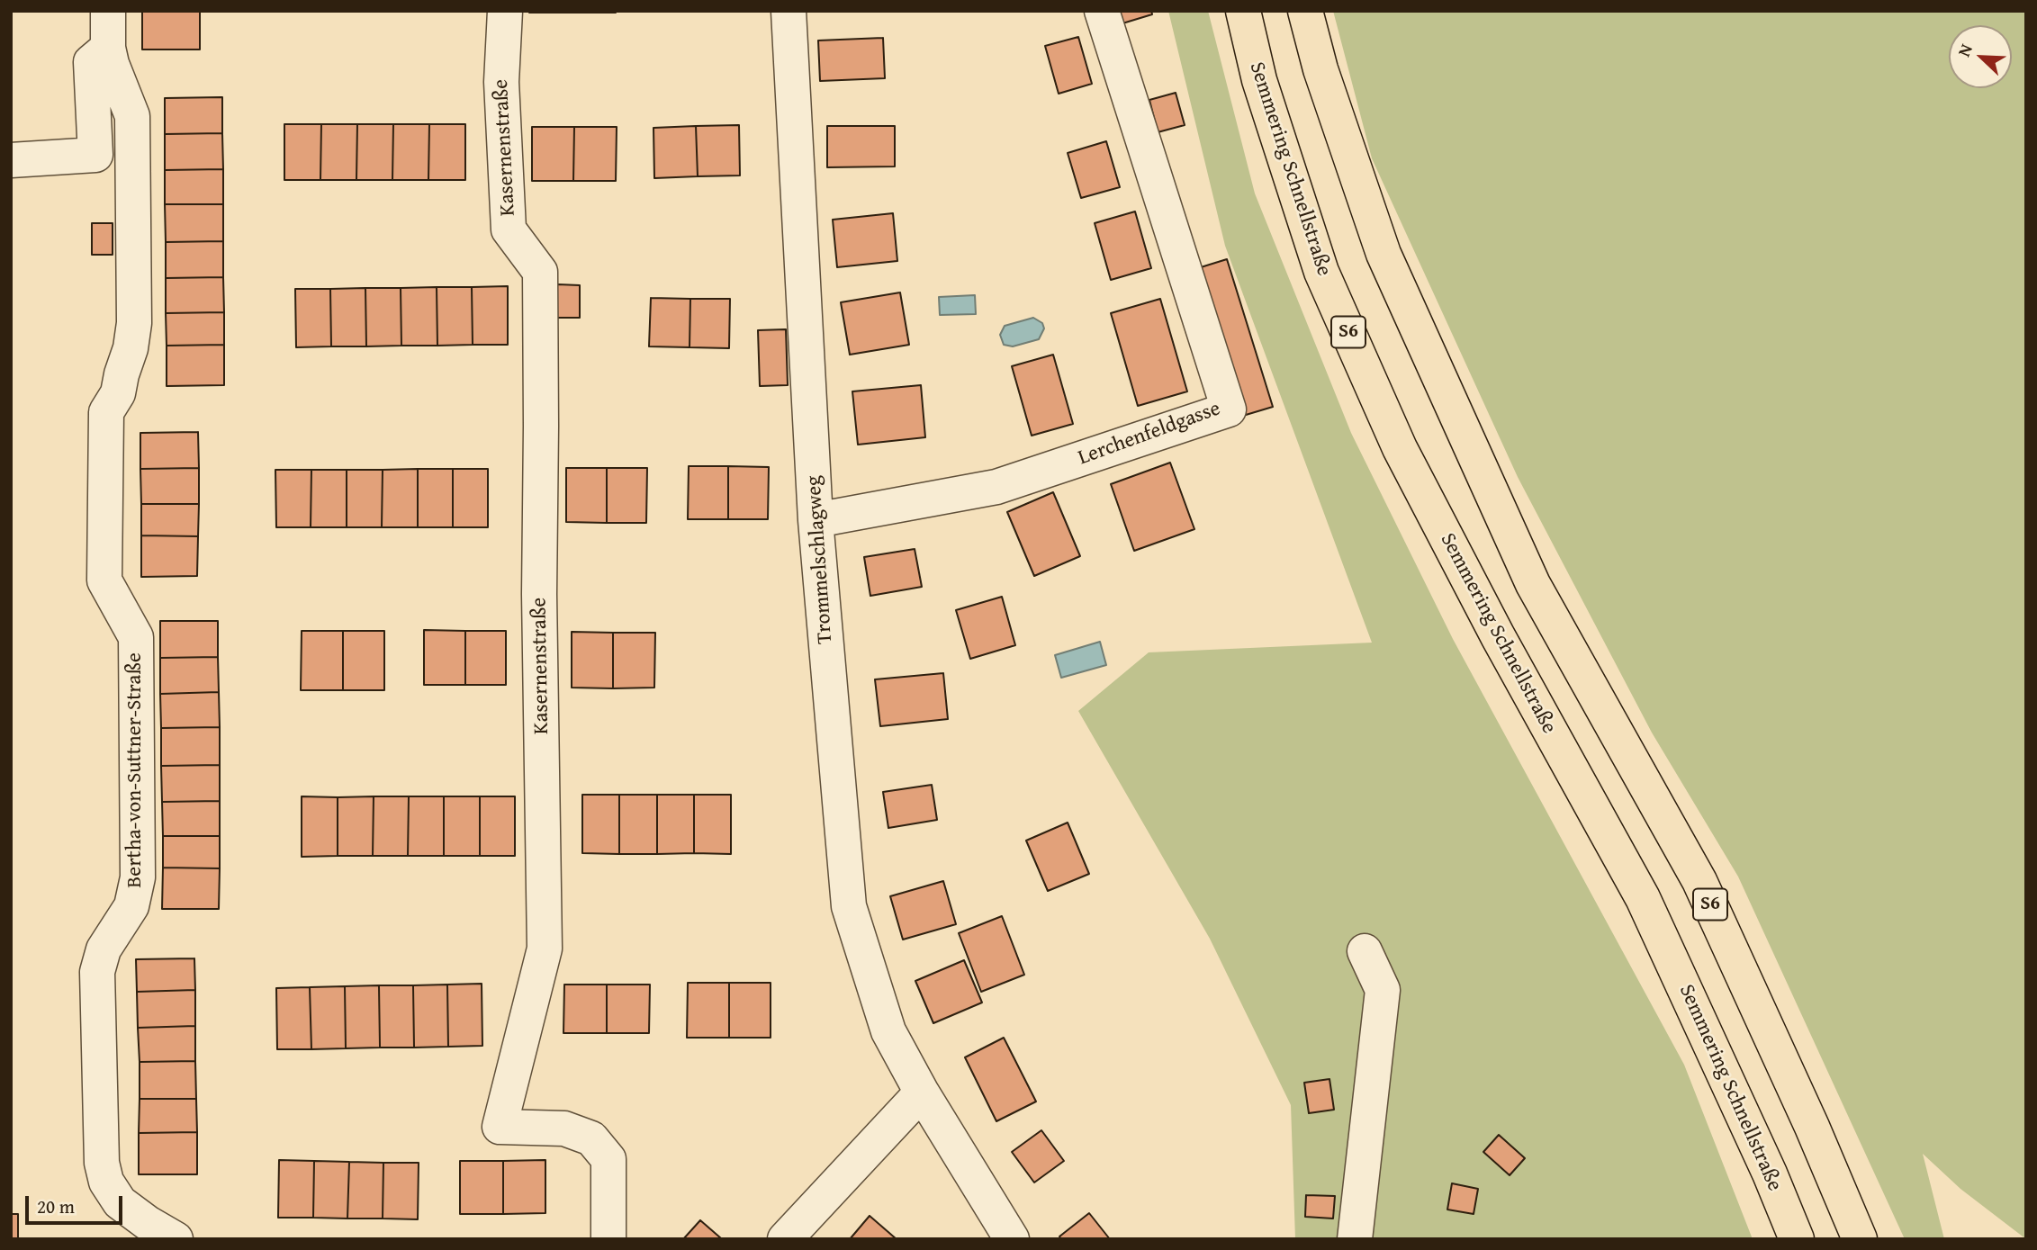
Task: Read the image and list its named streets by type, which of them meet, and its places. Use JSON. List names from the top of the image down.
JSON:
{
  "streets": {
    "highway": ["Semmering Schnellstraße", "S6"],
    "street": [
      "Kasernenstraße",
      "Lerchenfeldgasse",
      "Trommelschlagweg",
      "Bertha-von-Suttner-Straße"
    ]
  },
  "crossings": [
    ["Lerchenfeldgasse", "Trommelschlagweg"]
  ],
  "scale_bar": "20 m",
  "north": "top left"
}
